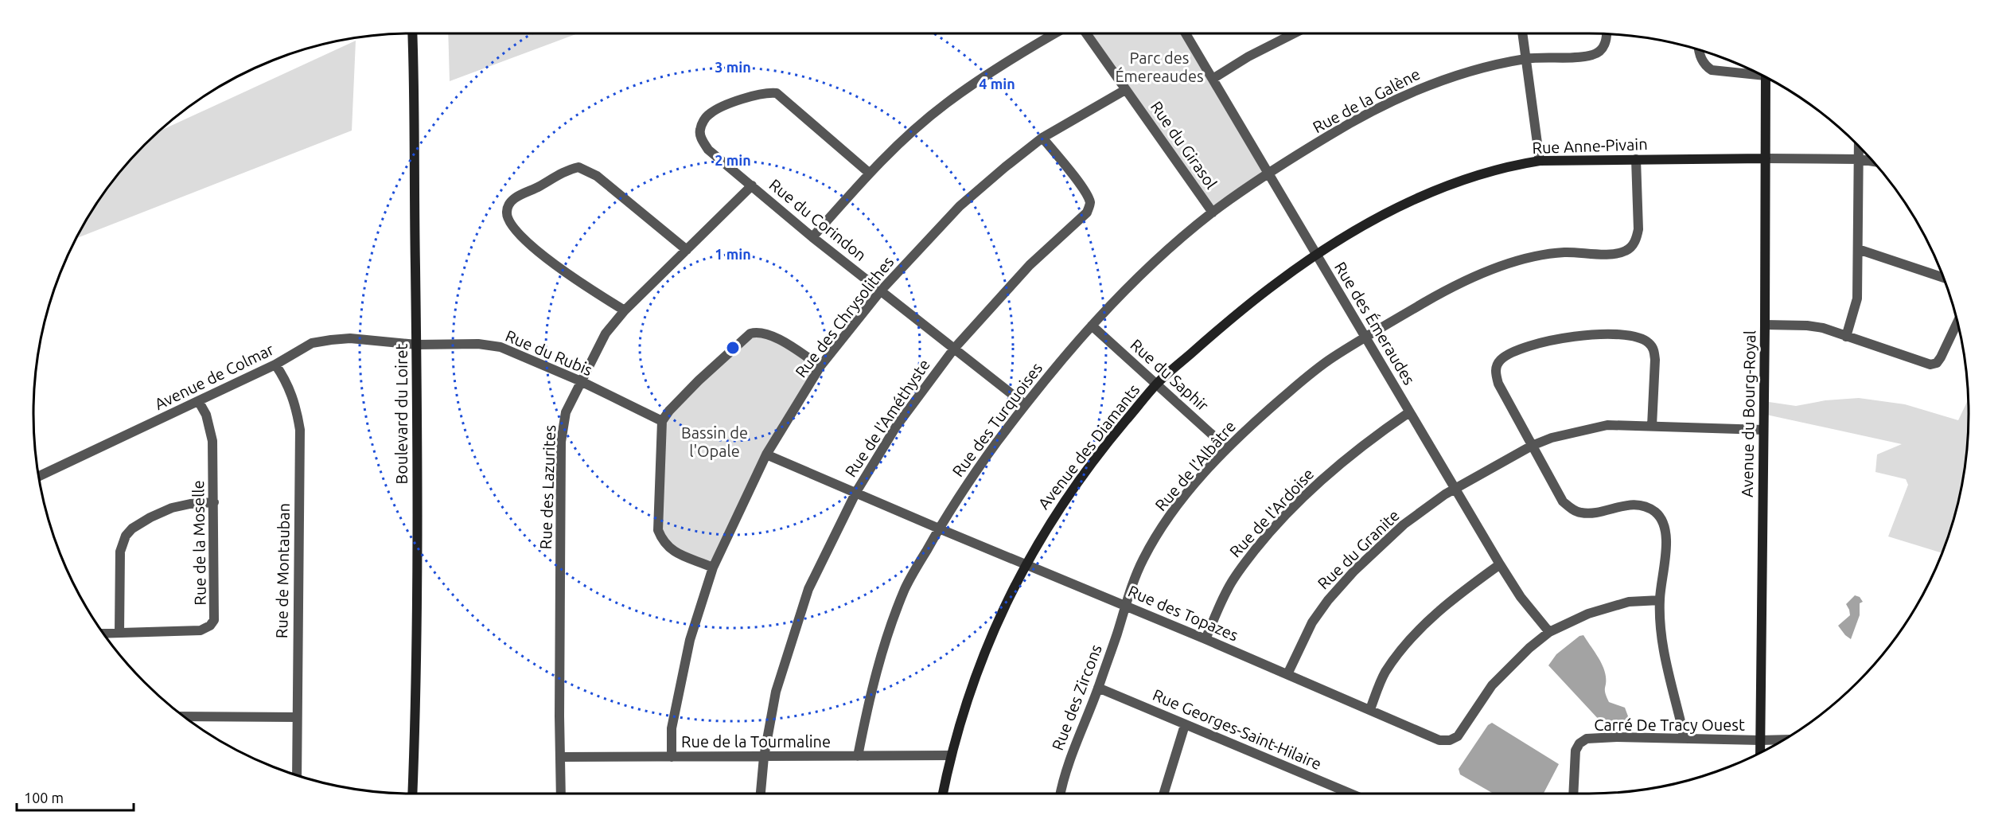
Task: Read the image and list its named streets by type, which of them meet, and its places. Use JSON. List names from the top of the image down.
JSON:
{
  "streets": {
    "street": [
      "Rue de la Galène",
      "Rue du Girasol",
      "Rue Anne-Pivain",
      "Rue du Corindon",
      "Rue des Chrysolithes",
      "Rue des Émeraudes",
      "Rue du Rubis",
      "Rue du Saphir",
      "Avenue de Colmar",
      "Boulevard du Loiret",
      "Avenue du Bourg-Royal",
      "Rue de l'Améthyste",
      "Rue des Turquoises",
      "Avenue des Diamants",
      "Rue de l'Albâtre",
      "Rue des Lazurites",
      "Rue de l'Ardoise",
      "Rue de la Moselle",
      "Rue du Granite",
      "Rue de Montauban",
      "Rue des Topazes",
      "Rue des Zircons",
      "Carré De Tracy Ouest",
      "Rue Georges-Saint-Hilaire",
      "Rue de la Tourmaline"
    ]
  },
  "crossings": [
    ["Rue de la Galène", "Rue des Émeraudes"],
    ["Rue de la Galène", "Rue des Turquoises"],
    ["Rue du Girasol", "Rue des Chrysolithes"],
    ["Rue du Girasol", "Rue des Turquoises"],
    ["Rue Anne-Pivain", "Rue des Émeraudes"],
    ["Rue Anne-Pivain", "Avenue du Bourg-Royal"],
    ["Rue Anne-Pivain", "Avenue des Diamants"],
    ["Rue Anne-Pivain", "Rue de l'Albâtre"],
    ["Rue du Corindon", "Rue des Chrysolithes"],
    ["Rue du Corindon", "Rue de l'Améthyste"],
    ["Rue du Corindon", "Rue des Turquoises"],
    ["Rue du Corindon", "Rue des Lazurites"],
    ["Rue des Chrysolithes", "Rue de l'Améthyste"],
    ["Rue des Chrysolithes", "Rue des Topazes"],
    ["Rue des Chrysolithes", "Rue de la Tourmaline"],
    ["Rue des Émeraudes", "Rue des Turquoises"],
    ["Rue des Émeraudes", "Avenue des Diamants"],
    ["Rue des Émeraudes", "Rue de l'Albâtre"],
    ["Rue des Émeraudes", "Rue de l'Ardoise"],
    ["Rue des Émeraudes", "Rue du Granite"],
    ["Rue des Émeraudes", "Rue des Topazes"],
    ["Rue du Rubis", "Avenue de Colmar"],
    ["Rue du Rubis", "Boulevard du Loiret"],
    ["Rue du Rubis", "Rue des Lazurites"],
    ["Rue du Saphir", "Rue des Turquoises"],
    ["Rue du Saphir", "Avenue des Diamants"],
    ["Rue du Saphir", "Rue de l'Albâtre"],
    ["Avenue de Colmar", "Boulevard du Loiret"],
    ["Avenue de Colmar", "Rue de la Moselle"],
    ["Avenue de Colmar", "Rue de Montauban"],
    ["Avenue du Bourg-Royal", "Rue du Granite"],
    ["Avenue du Bourg-Royal", "Carré De Tracy Ouest"],
    ["Rue de l'Améthyste", "Rue des Topazes"],
    ["Rue de l'Améthyste", "Rue de la Tourmaline"],
    ["Rue des Turquoises", "Rue des Topazes"],
    ["Rue des Turquoises", "Rue de la Tourmaline"],
    ["Avenue des Diamants", "Rue des Topazes"],
    ["Avenue des Diamants", "Rue de la Tourmaline"],
    ["Rue de l'Albâtre", "Rue des Topazes"],
    ["Rue de l'Albâtre", "Rue des Zircons"],
    ["Rue des Lazurites", "Rue de la Tourmaline"],
    ["Rue de l'Ardoise", "Rue des Topazes"],
    ["Rue du Granite", "Rue des Topazes"],
    ["Rue des Topazes", "Rue des Zircons"],
    ["Rue des Zircons", "Rue Georges-Saint-Hilaire"]
  ],
  "parks": ["Parc des Émereaudes", "Bassin de l'Opale"],
  "scale_bar": "100 m",
  "rings": [
    "3 min",
    "4 min",
    "2 min",
    "1 min"
  ]
}
